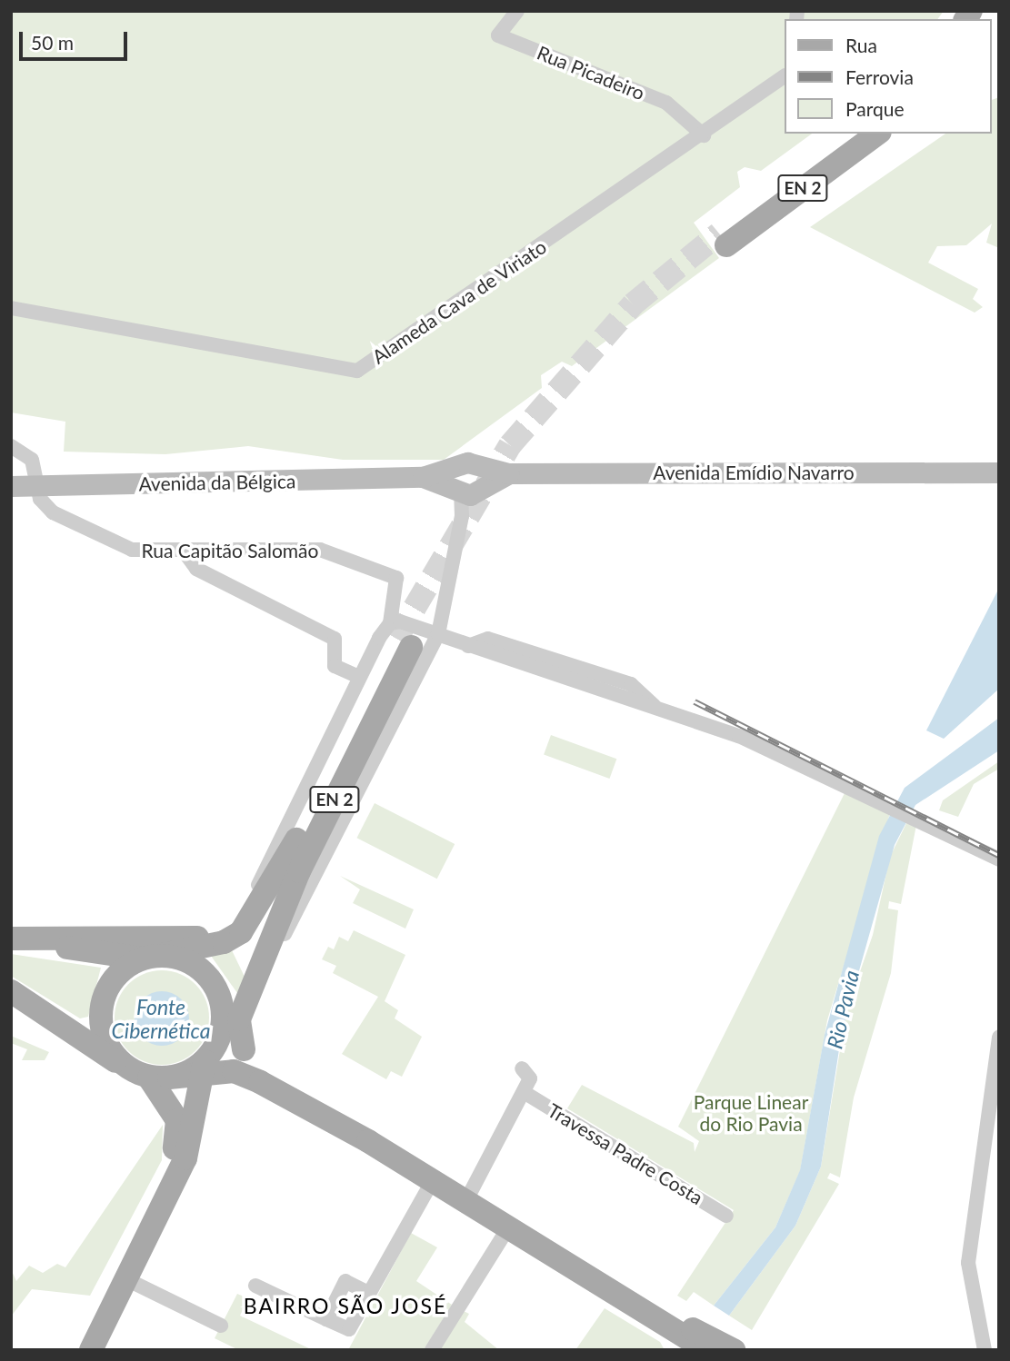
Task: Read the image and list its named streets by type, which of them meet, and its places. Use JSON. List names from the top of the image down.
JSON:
{
  "streets": {
    "main road": ["EN 2", "Avenida Emídio Navarro", "Avenida da Bélgica"],
    "street": [
      "Rua Picadeiro",
      "Alameda Cava de Viriato",
      "Rua Capitão Salomão",
      "Travessa Padre Costa"
    ]
  },
  "crossings": [
    ["Rua Picadeiro", "Alameda Cava de Viriato"],
    ["EN 2", "Rua Capitão Salomão"],
    ["Avenida da Bélgica", "Rua Capitão Salomão"]
  ],
  "districts": ["BAIRRO SÃO JOSÉ"],
  "water": ["Fonte Cibernética", "Rio Pavia"],
  "parks": ["Parque Linear do Rio Pavia"],
  "legend": ["Rua", "Ferrovia", "Parque"],
  "scale_bar": "50 m"
}
